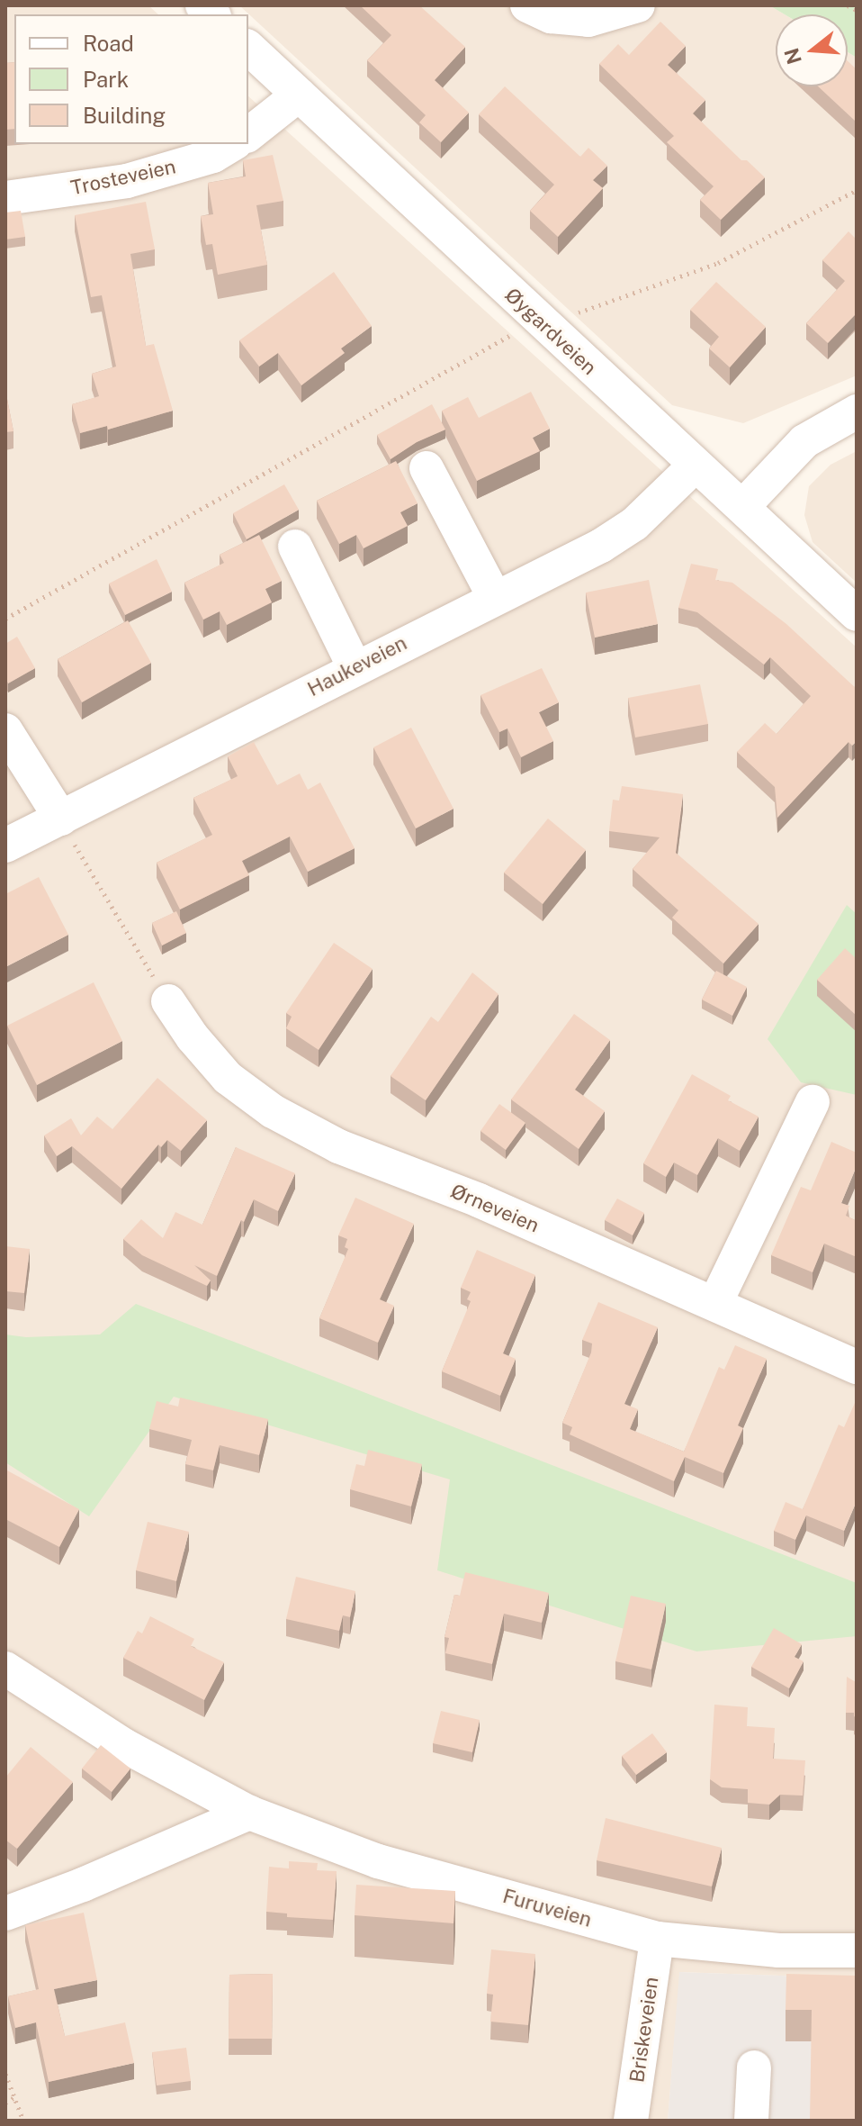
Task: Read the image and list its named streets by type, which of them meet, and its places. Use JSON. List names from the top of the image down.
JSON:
{
  "streets": {
    "street": [
      "Trosteveien",
      "Øygardveien",
      "Haukeveien",
      "Ørneveien",
      "Furuveien",
      "Briskeveien"
    ]
  },
  "crossings": [
    ["Øygardveien", "Haukeveien"],
    ["Furuveien", "Briskeveien"]
  ],
  "legend": ["Road", "Park", "Building"],
  "north": "left"
}
